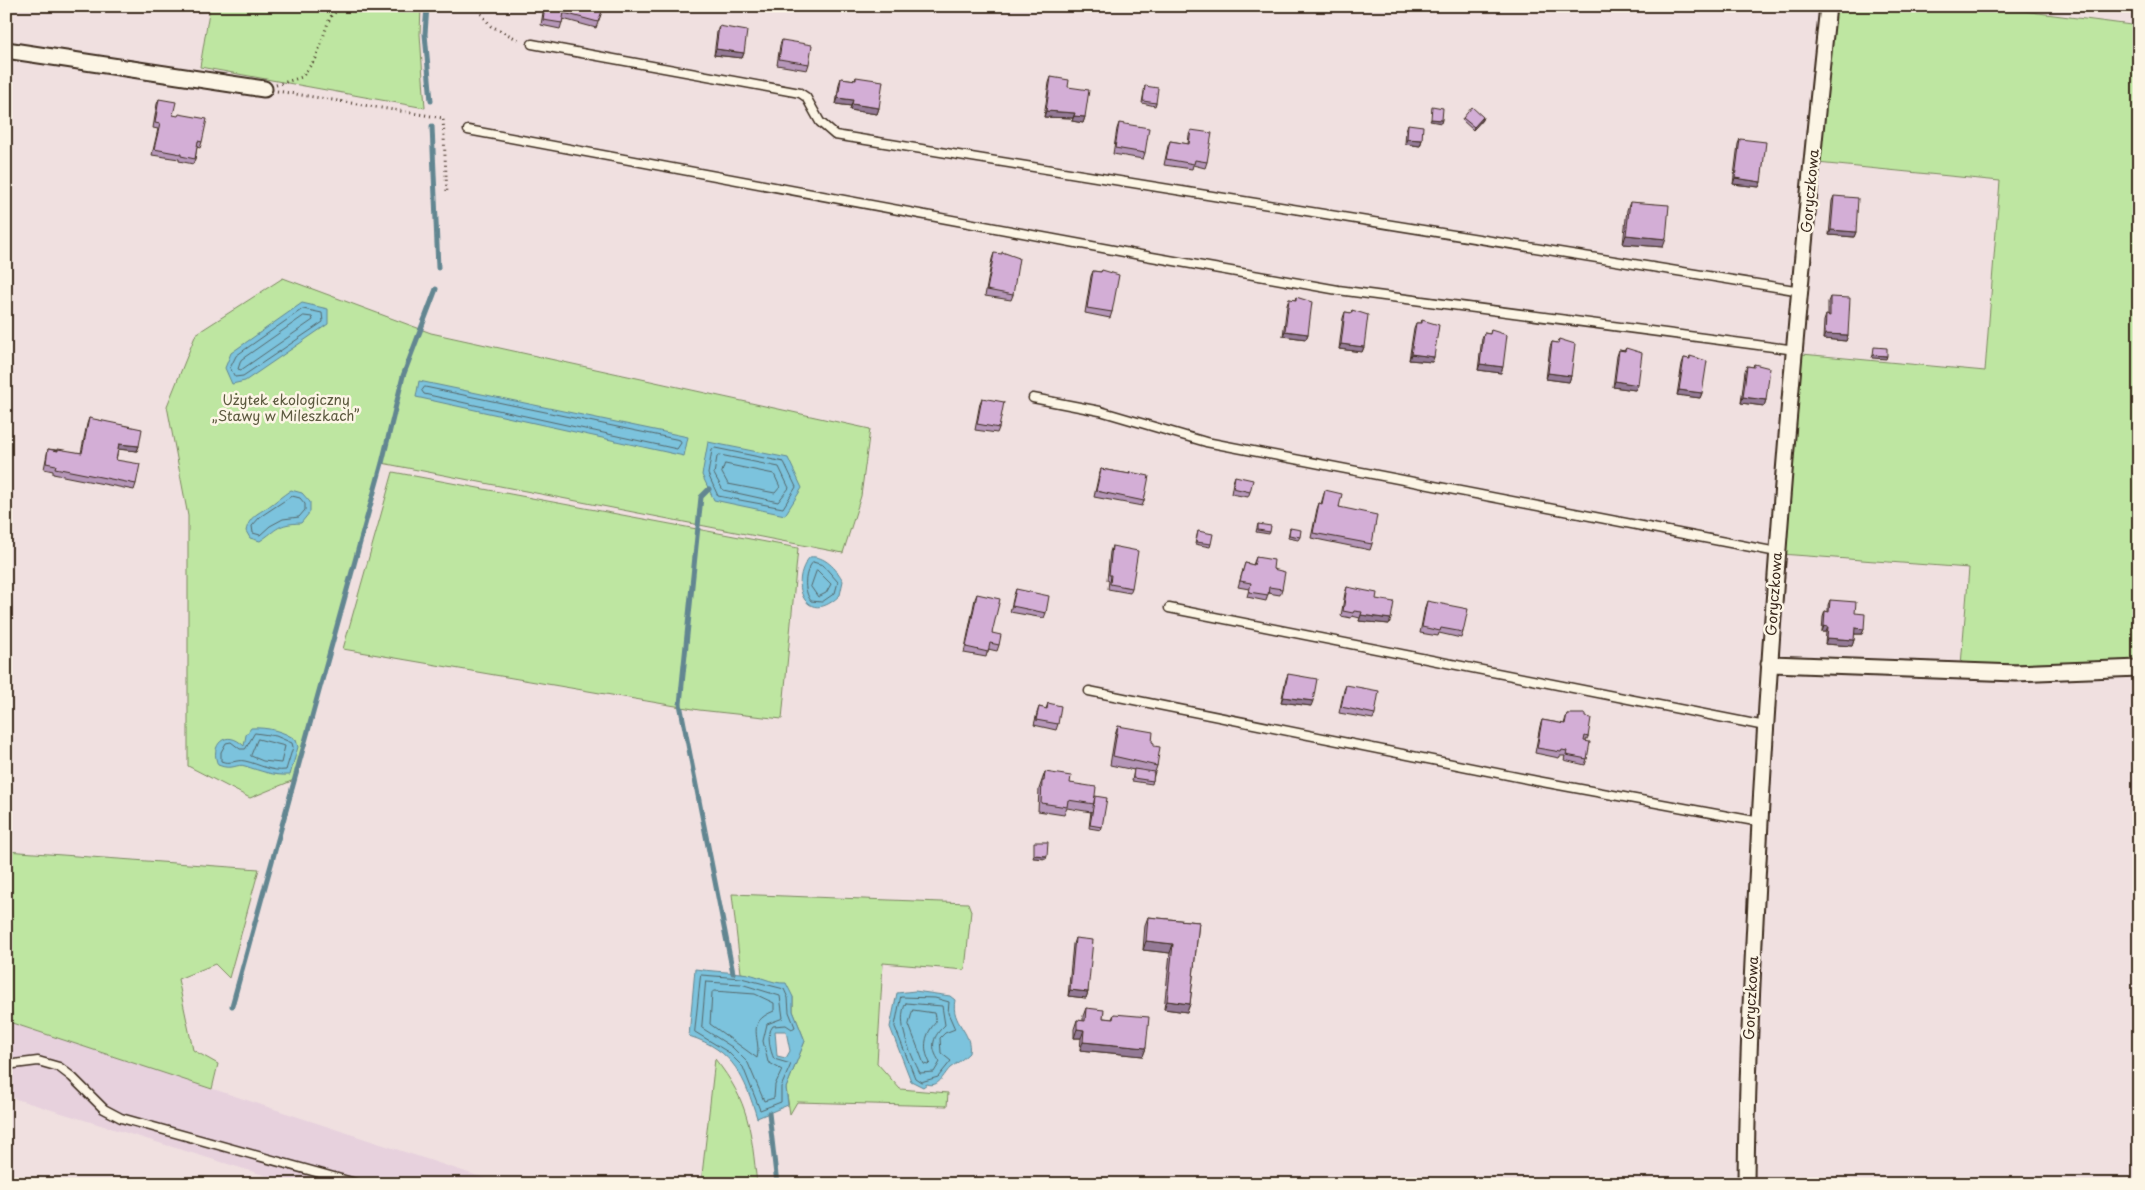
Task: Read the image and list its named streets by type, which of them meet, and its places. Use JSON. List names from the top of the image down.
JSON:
{
  "streets": {
    "street": ["Goryczkowa"]
  },
  "parks": ["Użytek ekologiczny „Stawy w Mileszkach”"]
}
